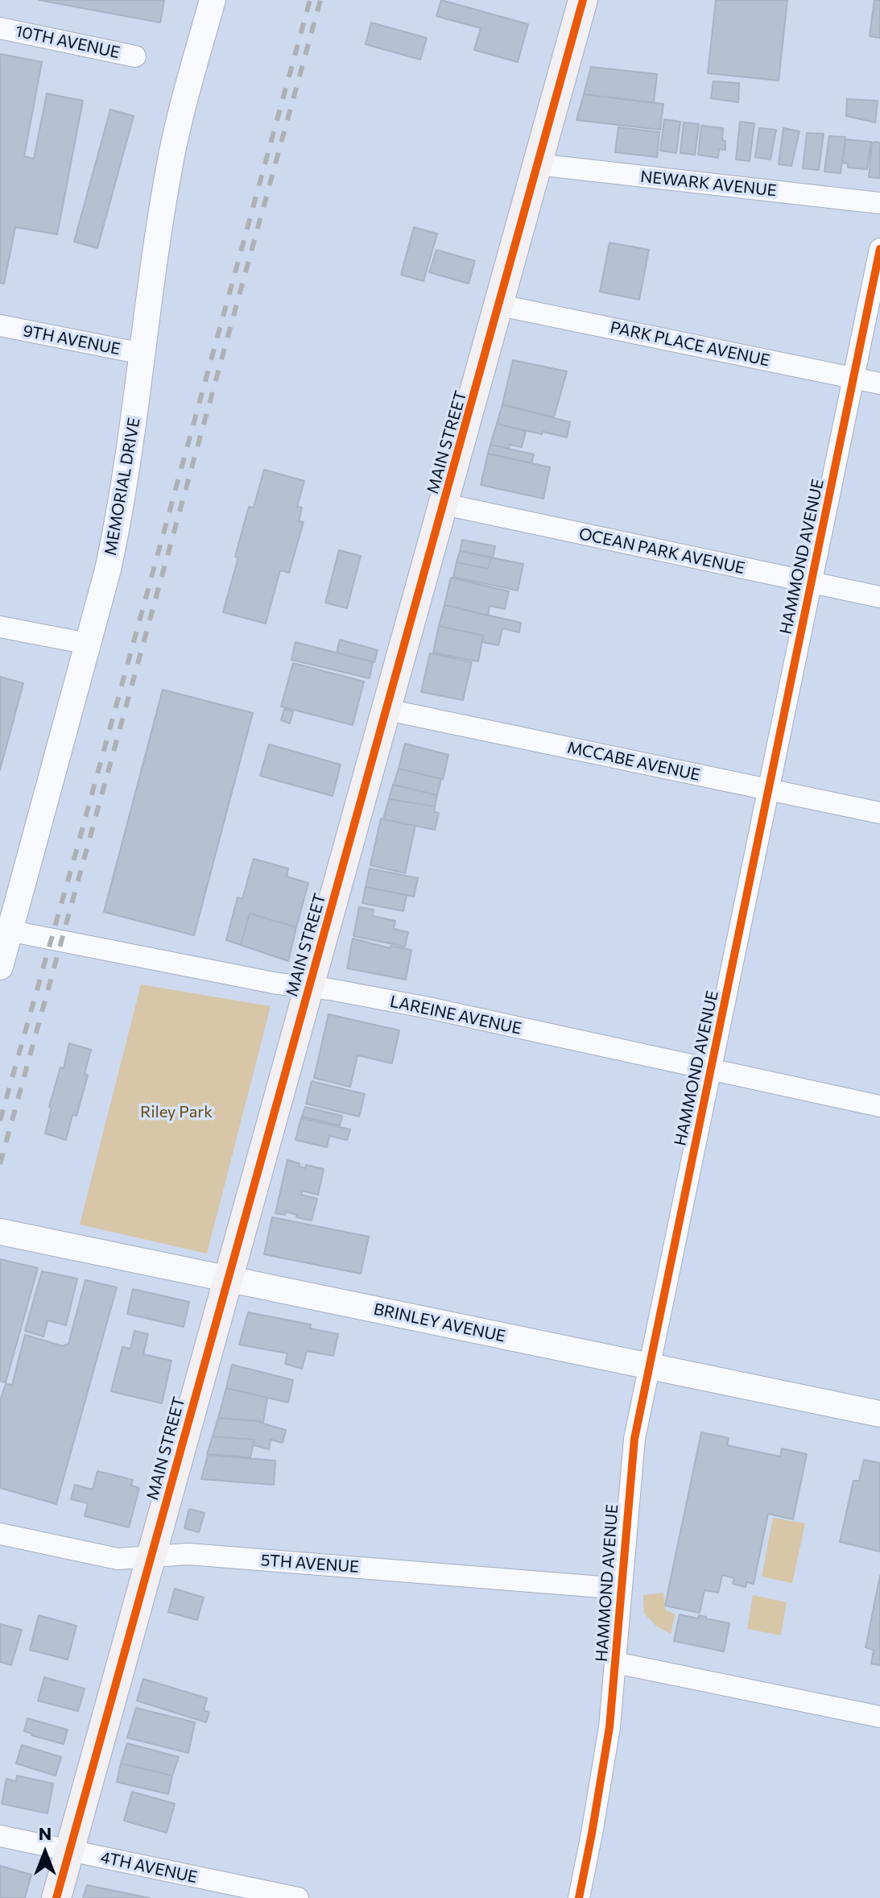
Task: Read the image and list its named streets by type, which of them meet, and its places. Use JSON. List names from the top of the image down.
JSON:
{
  "streets": {
    "main road": ["MAIN STREET"],
    "street": [
      "10TH AVENUE",
      "NEWARK AVENUE",
      "9TH AVENUE",
      "PARK PLACE AVENUE",
      "MEMORIAL DRIVE",
      "OCEAN PARK AVENUE",
      "HAMMOND AVENUE",
      "MCCABE AVENUE",
      "LAREINE AVENUE",
      "BRINLEY AVENUE",
      "5TH AVENUE",
      "4TH AVENUE"
    ]
  },
  "crossings": [
    ["NEWARK AVENUE", "MAIN STREET"],
    ["9TH AVENUE", "MEMORIAL DRIVE"],
    ["PARK PLACE AVENUE", "MAIN STREET"],
    ["PARK PLACE AVENUE", "HAMMOND AVENUE"],
    ["MAIN STREET", "OCEAN PARK AVENUE"],
    ["MAIN STREET", "MCCABE AVENUE"],
    ["MAIN STREET", "LAREINE AVENUE"],
    ["MAIN STREET", "BRINLEY AVENUE"],
    ["MAIN STREET", "5TH AVENUE"],
    ["MAIN STREET", "4TH AVENUE"],
    ["MEMORIAL DRIVE", "LAREINE AVENUE"],
    ["OCEAN PARK AVENUE", "HAMMOND AVENUE"],
    ["HAMMOND AVENUE", "MCCABE AVENUE"],
    ["HAMMOND AVENUE", "LAREINE AVENUE"],
    ["HAMMOND AVENUE", "BRINLEY AVENUE"],
    ["HAMMOND AVENUE", "5TH AVENUE"]
  ],
  "parks": ["Riley Park"],
  "north": "top"
}
